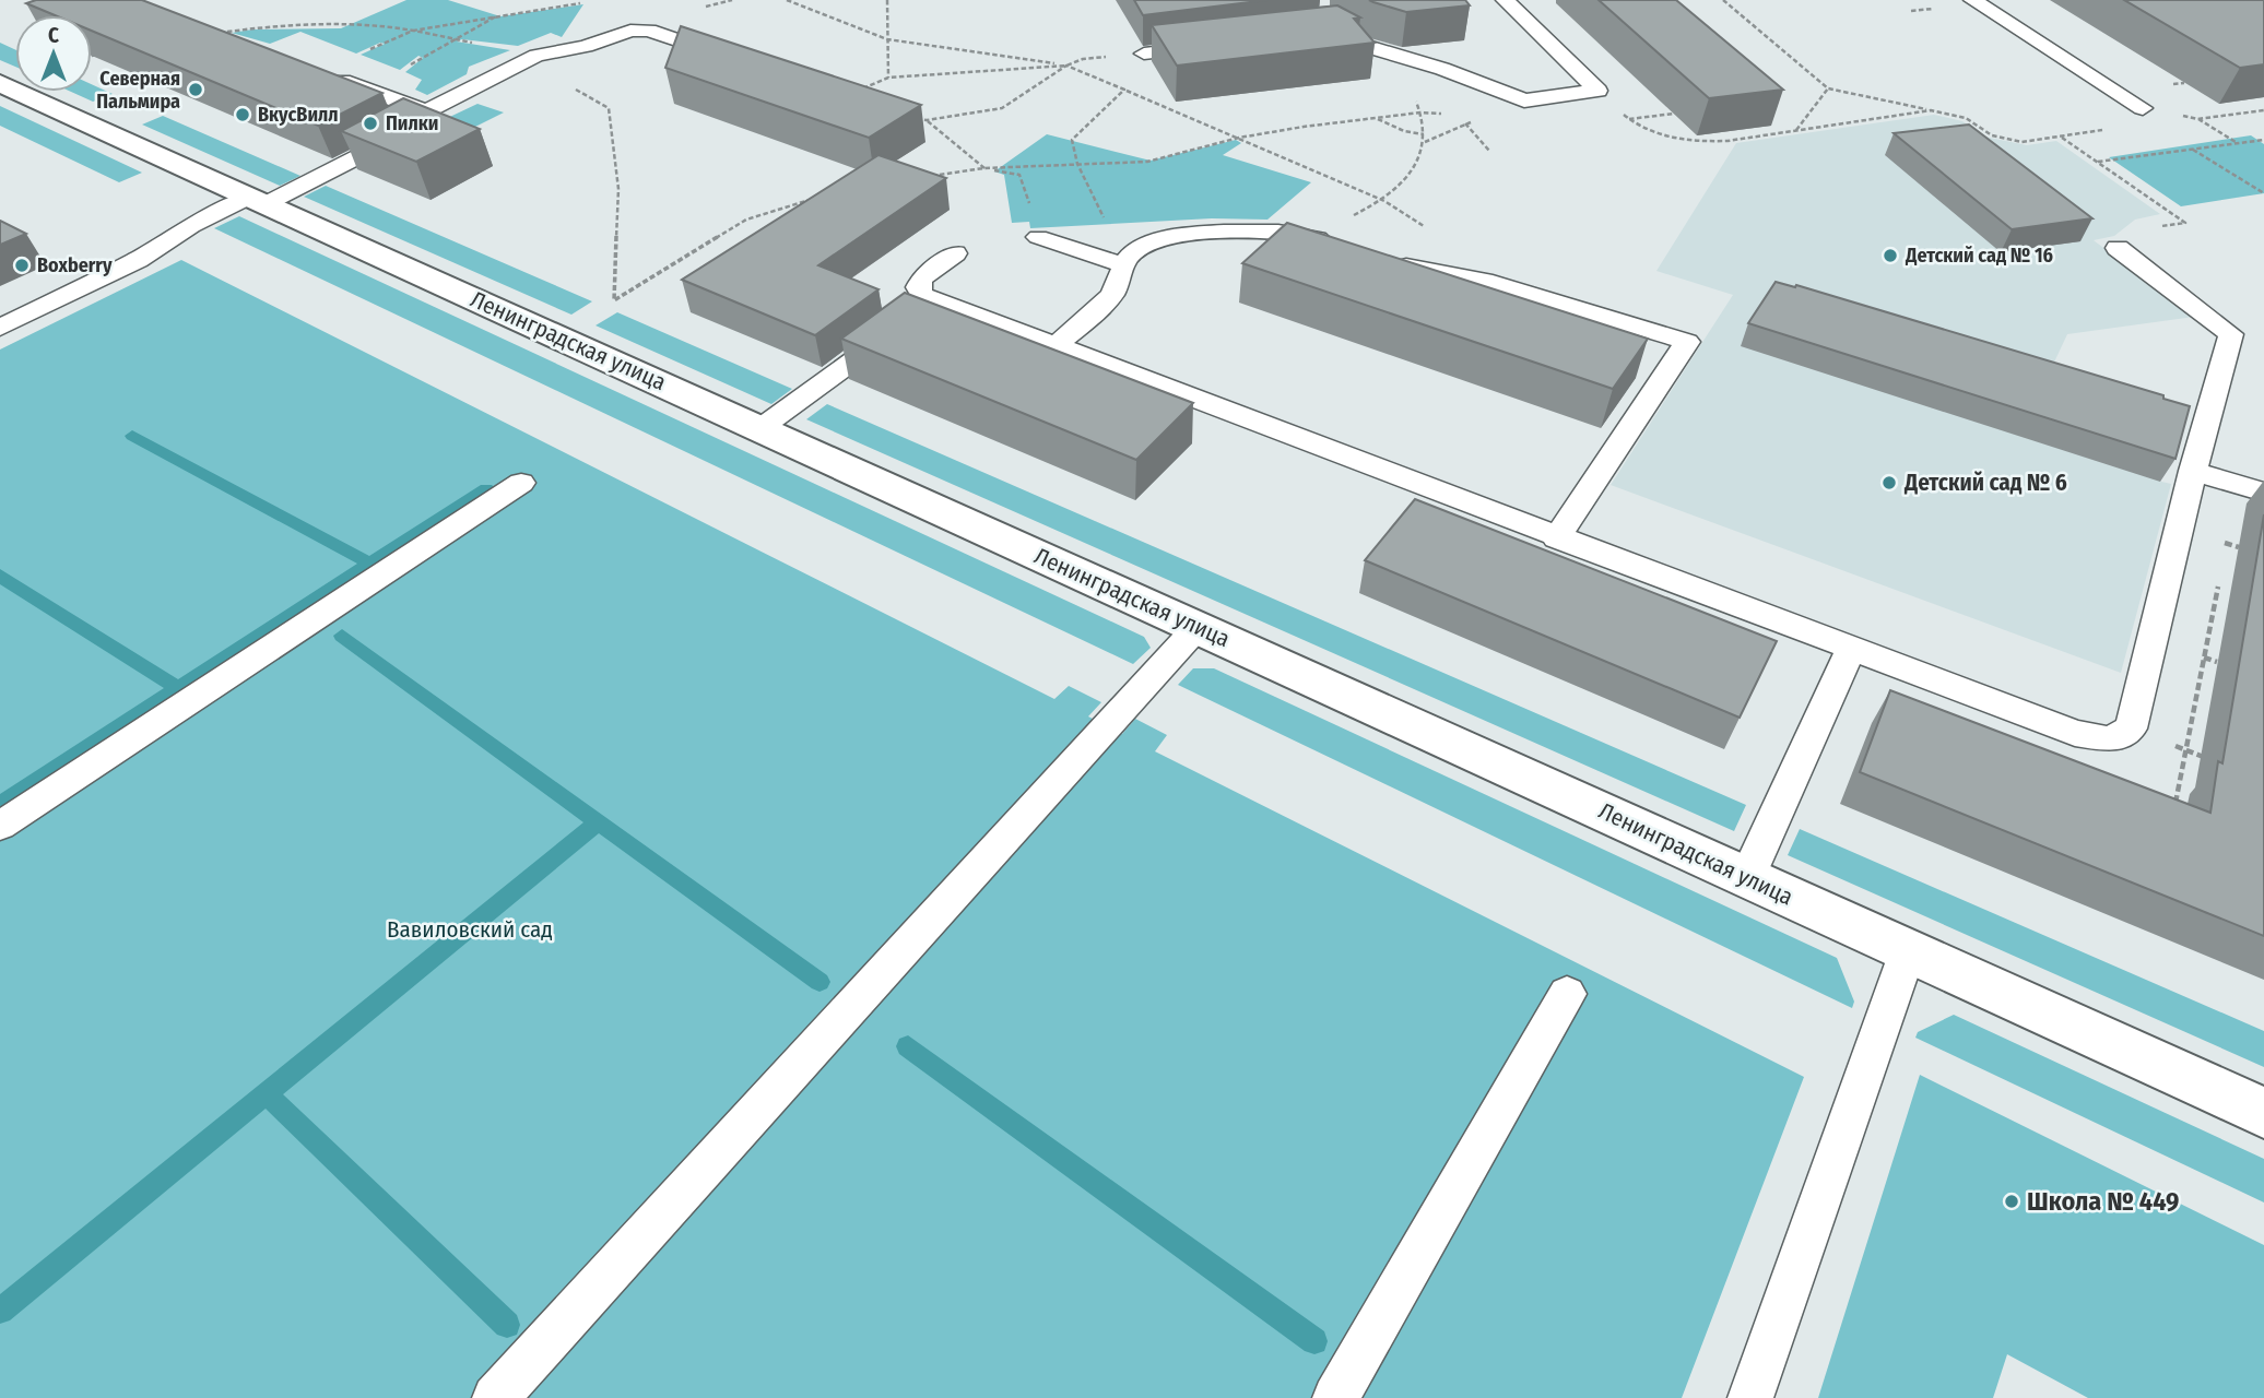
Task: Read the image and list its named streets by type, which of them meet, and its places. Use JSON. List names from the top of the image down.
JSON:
{
  "streets": {
    "street": ["Ленинградская улица"]
  },
  "parks": ["Вавиловский сад"],
  "places": [
    "Северная Пальмира",
    "ВкусВилл",
    "Пилки",
    "Детский сад № 16",
    "Boxberry",
    "Детский сад № 6",
    "Школа № 449"
  ],
  "north": "top"
}
